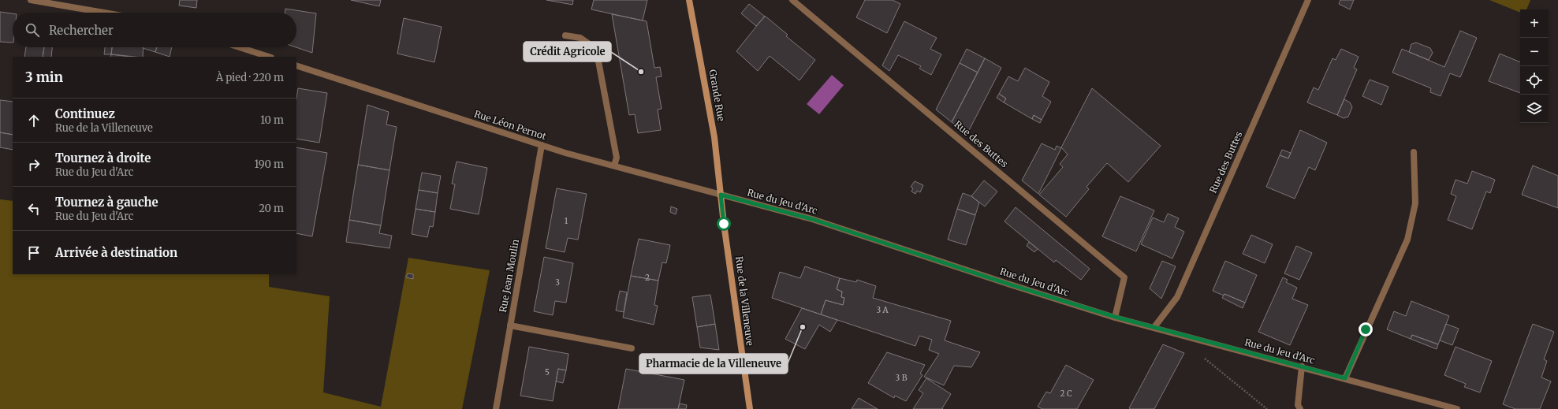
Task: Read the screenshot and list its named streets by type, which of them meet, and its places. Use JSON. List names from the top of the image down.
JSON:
{
  "streets": {
    "main road": ["Grande Rue", "Rue de la Villeneuve"],
    "street": [
      "Rue Léon Pernot",
      "Rue des Buttes",
      "Rue du Jeu d'Arc",
      "Rue Jean Moulin"
    ]
  },
  "crossings": [
    ["Grande Rue", "Rue Léon Pernot"],
    ["Grande Rue", "Rue du Jeu d'Arc"],
    ["Grande Rue", "Rue de la Villeneuve"],
    ["Rue Léon Pernot", "Rue du Jeu d'Arc"],
    ["Rue Léon Pernot", "Rue Jean Moulin"],
    ["Rue Léon Pernot", "Rue de la Villeneuve"],
    ["Rue des Buttes", "Rue du Jeu d'Arc"],
    ["Rue du Jeu d'Arc", "Rue de la Villeneuve"]
  ],
  "places": ["Crédit Agricole", "Pharmacie de la Villeneuve"],
  "house_numbers": [
    "1",
    "2",
    "3",
    "3 A",
    "5",
    "3 B",
    "2 C"
  ],
  "page": {
    "map_buttons": ["+", "−"],
    "search": "Rechercher",
    "heading": ["3 min", "À pied · 220 m"],
    "list": [
      ["Continuez", "Rue de la Villeneuve", "10 m"],
      ["Tournez à droite", "Rue du Jeu d'Arc", "190 m"],
      ["Tournez à gauche", "Rue du Jeu d'Arc", "20 m"],
      "Arrivée à destination"
    ]
  }
}
